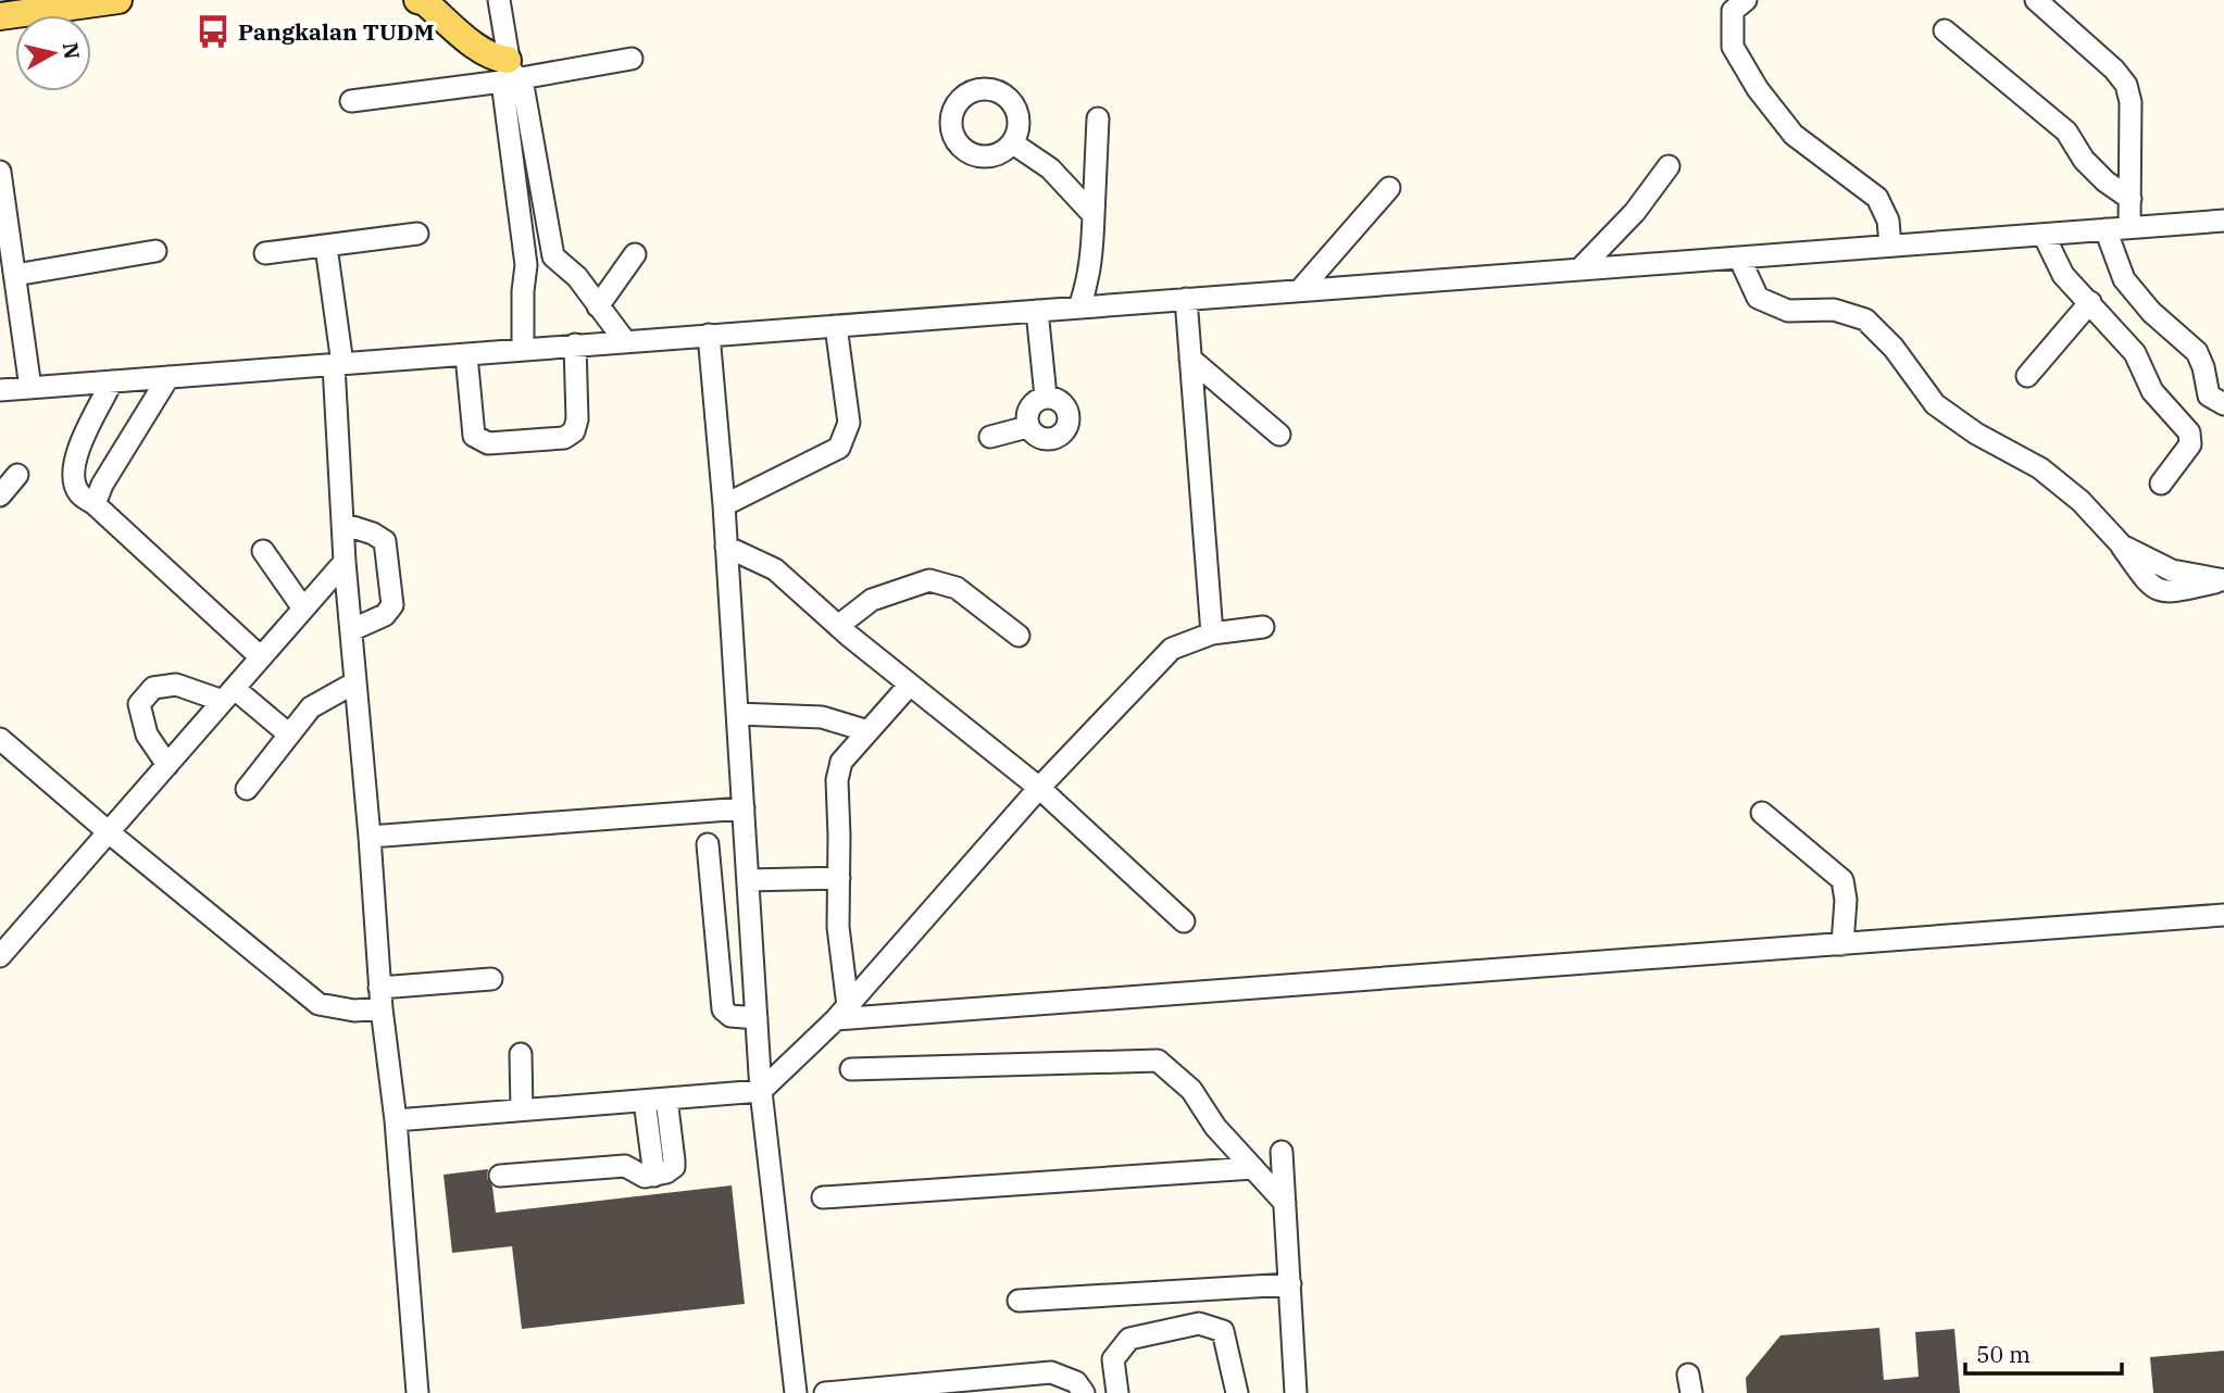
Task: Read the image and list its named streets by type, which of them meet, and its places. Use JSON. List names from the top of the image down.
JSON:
{
  "places": {
    "bus stop": ["Pangkalan TUDM"]
  },
  "scale_bar": "50 m",
  "north": "right"
}
